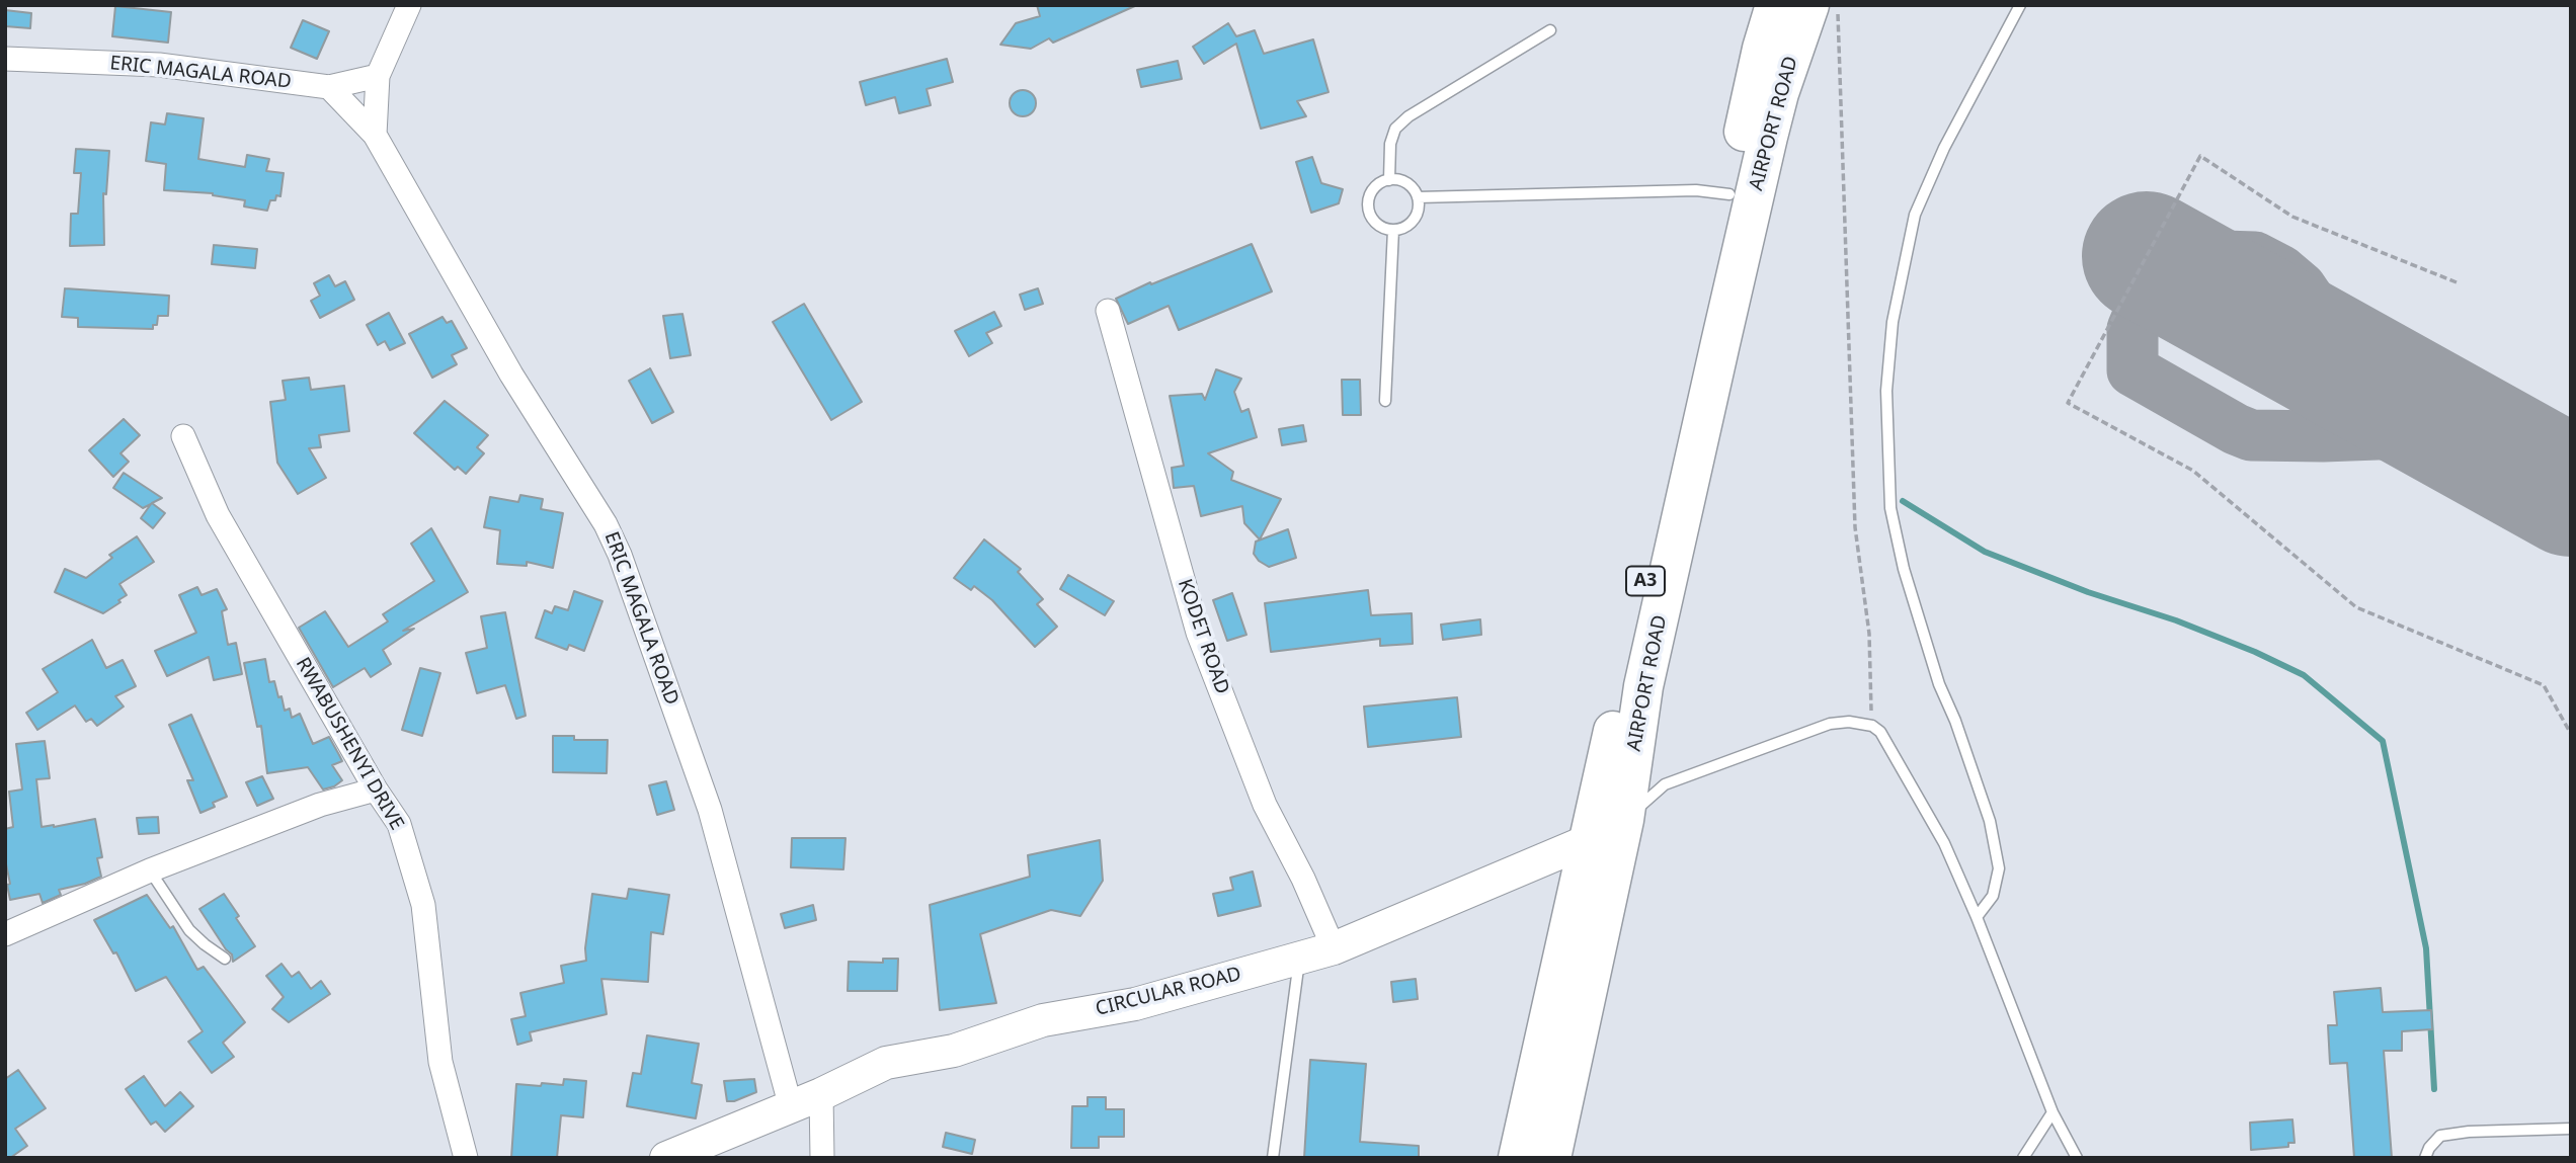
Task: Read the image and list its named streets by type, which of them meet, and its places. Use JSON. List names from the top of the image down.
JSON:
{
  "streets": {
    "highway": ["AIRPORT ROAD", "A3"],
    "street": [
      "ERIC MAGALA ROAD",
      "KODET ROAD",
      "RWABUSHENYI DRIVE",
      "CIRCULAR ROAD"
    ]
  },
  "crossings": [
    ["ERIC MAGALA ROAD", "CIRCULAR ROAD"],
    ["AIRPORT ROAD", "CIRCULAR ROAD"],
    ["KODET ROAD", "CIRCULAR ROAD"]
  ]
}
